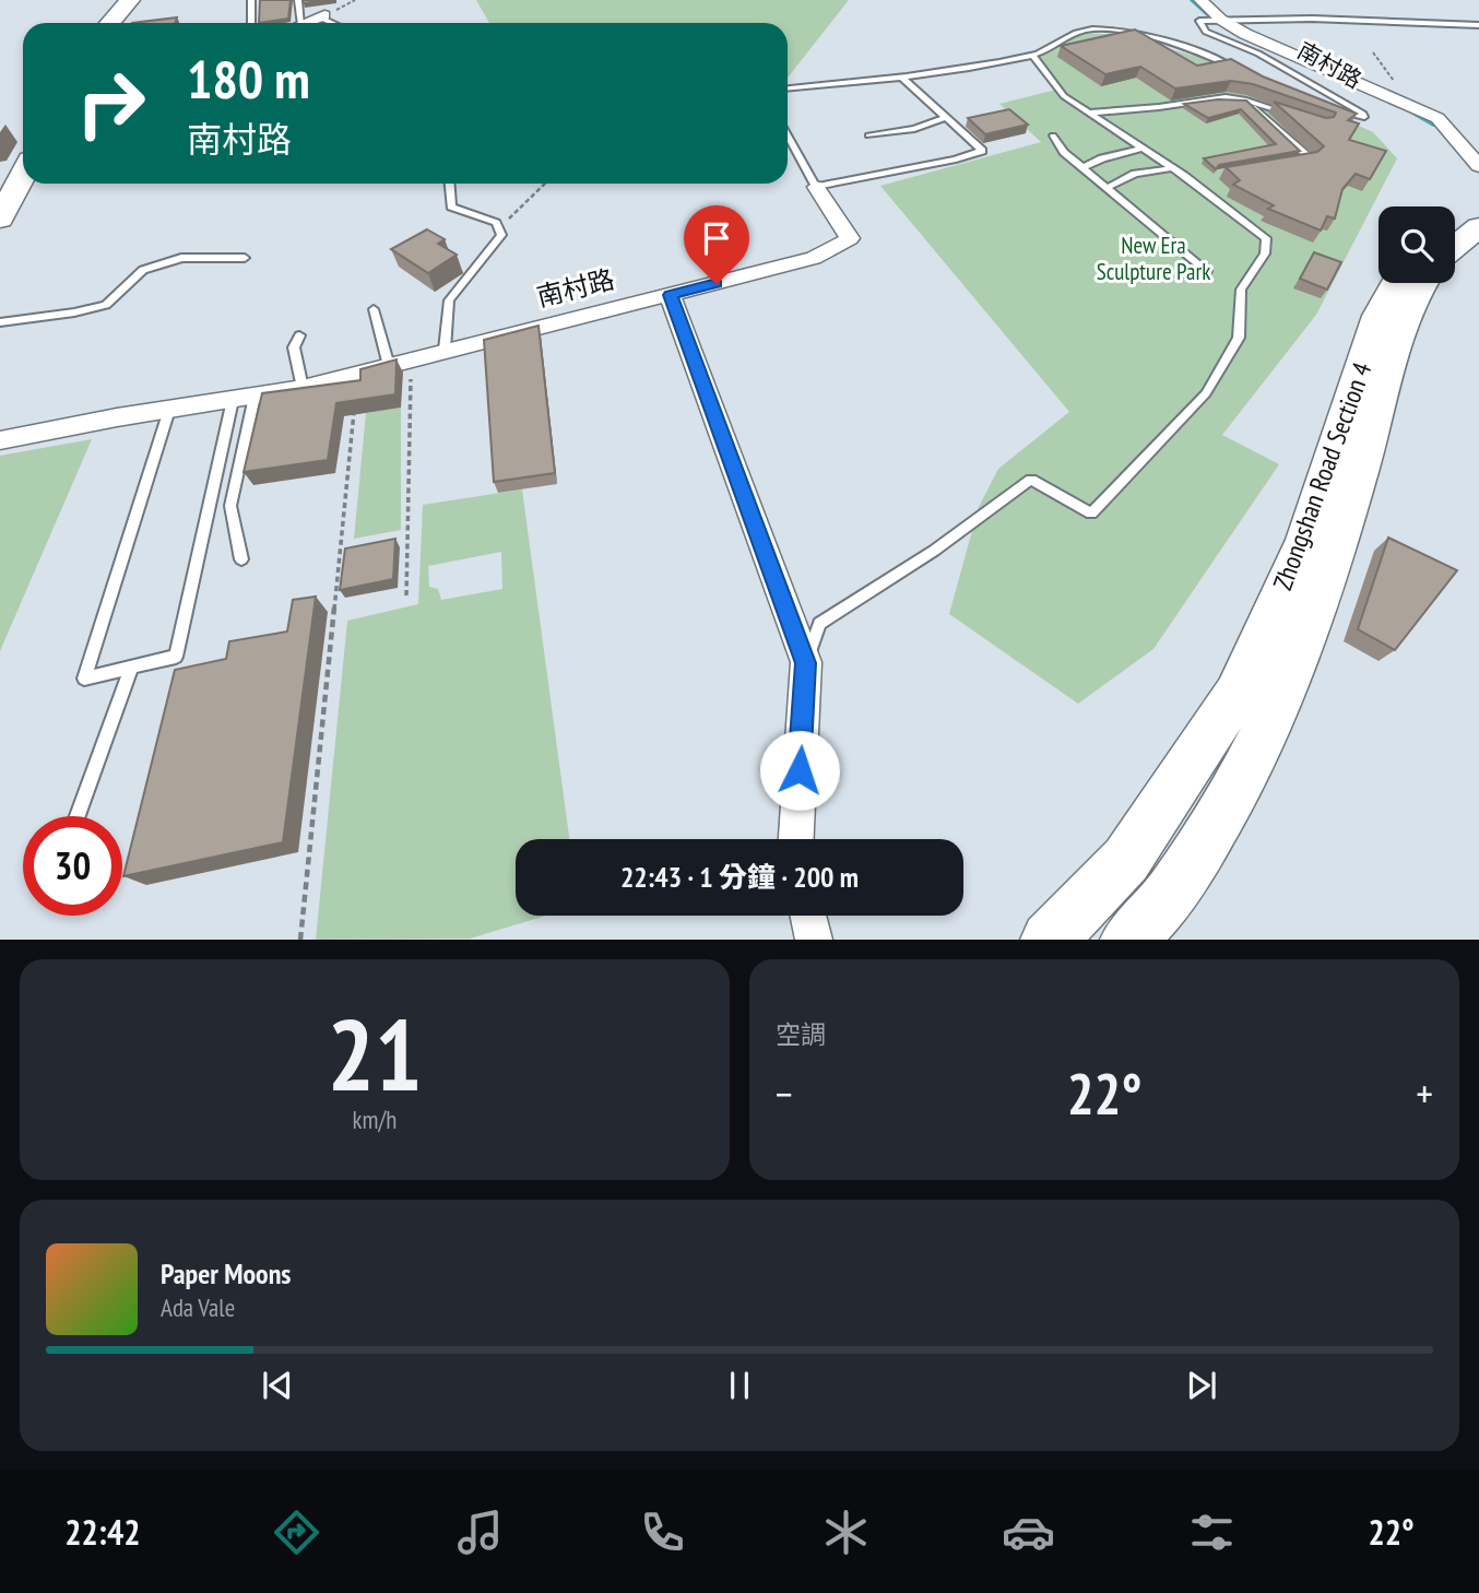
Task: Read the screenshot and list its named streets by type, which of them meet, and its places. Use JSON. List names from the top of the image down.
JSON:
{
  "streets": {
    "main road": ["Zhongshan Road Section 4"],
    "street": ["南村路"]
  },
  "parks": ["New Era Sculpture Park"],
  "page": {
    "turn": ["180 m", "南村路"],
    "limit": "30",
    "trip": "22:43 · 1 分鐘 · 200 m",
    "tile": [
      ["21", "km/h"],
      "空調"
    ],
    "heat": ["−", "22°", "+"],
    "song": ["Paper Moons", "Ada Vale"],
    "tabs": ["22:42", "22°"]
  }
}
